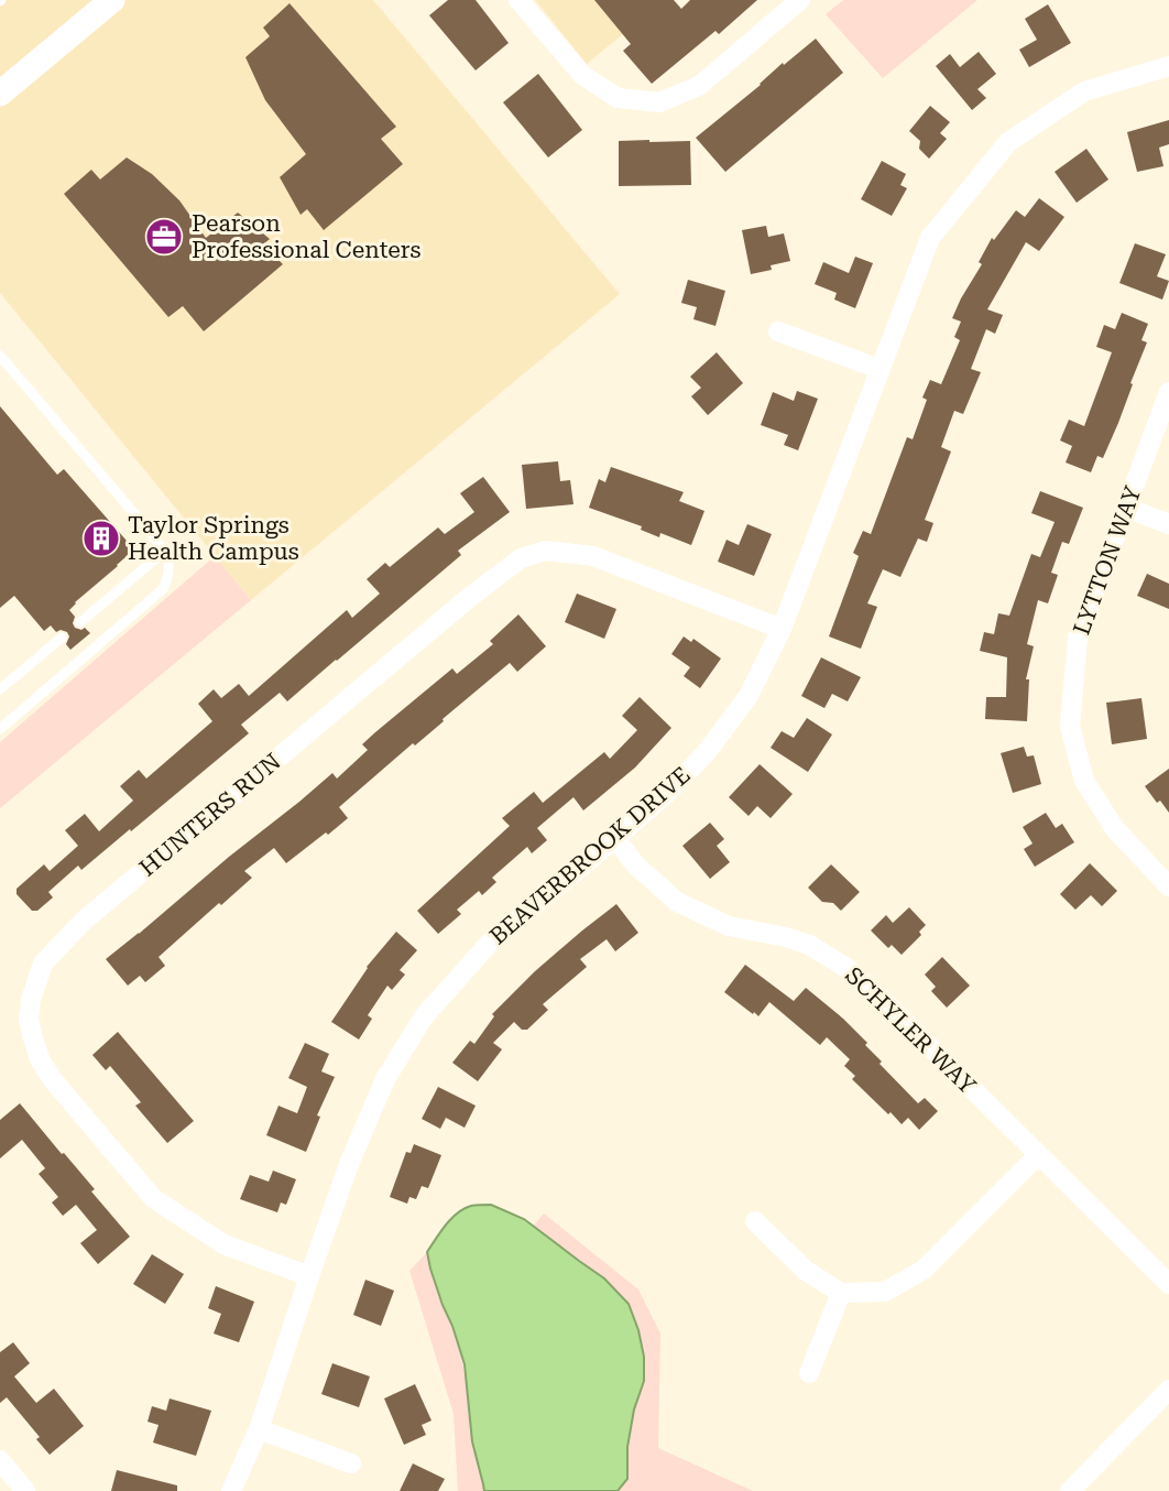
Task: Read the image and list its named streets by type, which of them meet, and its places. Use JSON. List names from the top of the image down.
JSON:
{
  "streets": {
    "street": [
      "LYTTON WAY",
      "HUNTERS RUN",
      "BEAVERBROOK DRIVE",
      "SCHYLER WAY"
    ]
  },
  "crossings": [
    ["HUNTERS RUN", "BEAVERBROOK DRIVE"],
    ["BEAVERBROOK DRIVE", "SCHYLER WAY"]
  ],
  "places": {
    "office": ["Pearson Professional Centers"],
    "building": ["Taylor Springs Health Campus"]
  }
}
